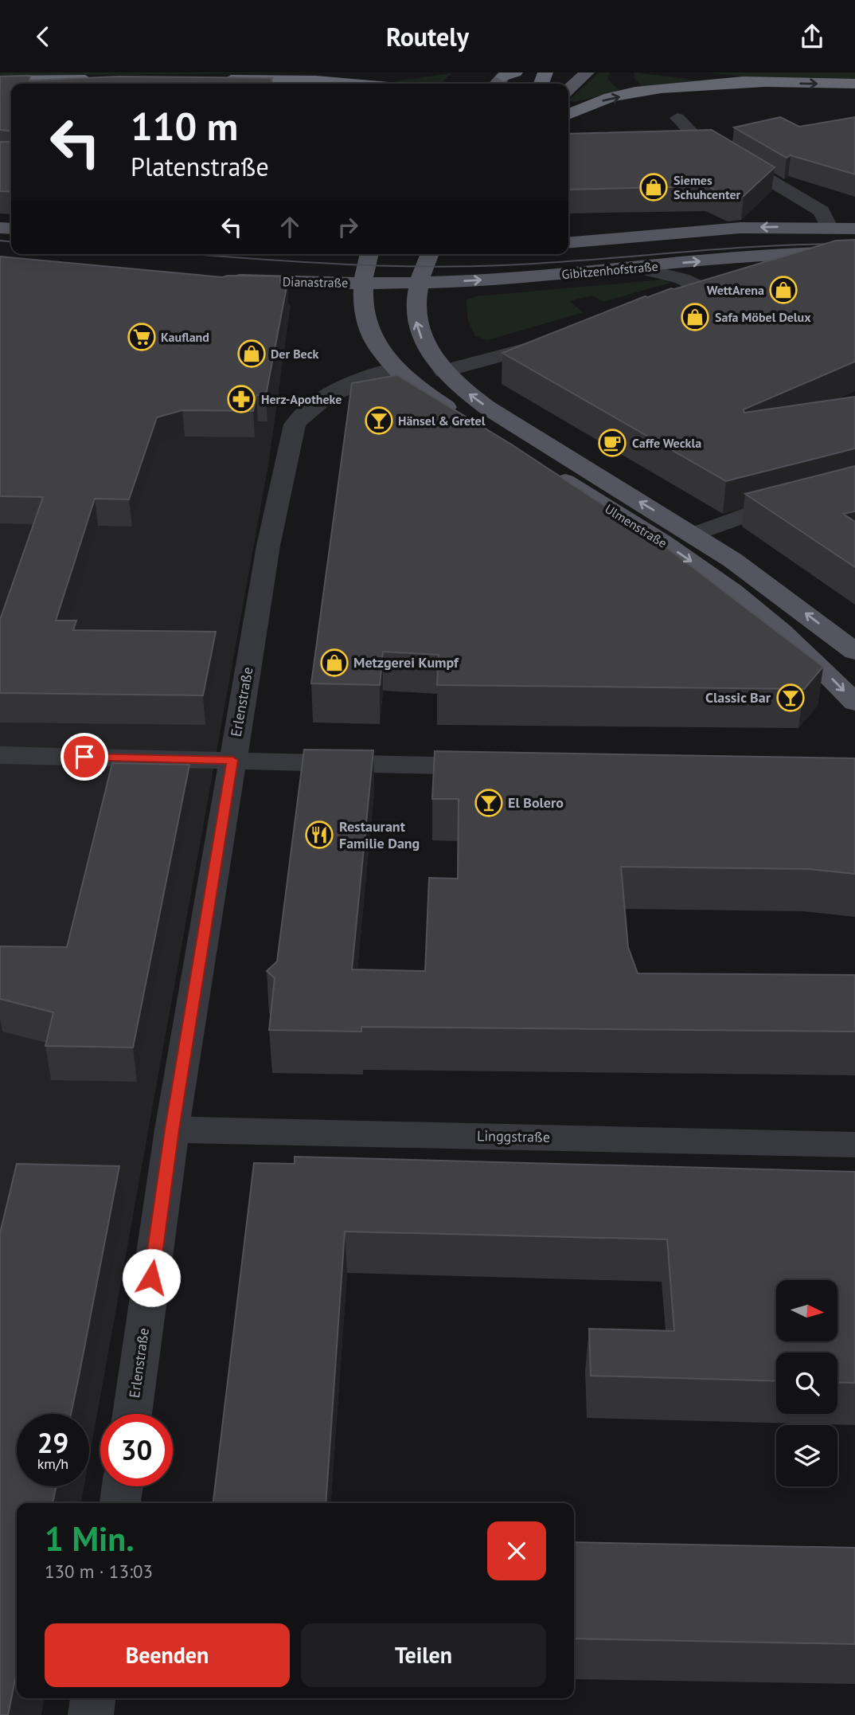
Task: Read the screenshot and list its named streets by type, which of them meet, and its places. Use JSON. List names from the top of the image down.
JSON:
{
  "streets": {
    "main road": ["Gibitzenhofstraße", "Dianastraße", "Ulmenstraße"],
    "street": ["Erlenstraße", "Linggstraße"]
  },
  "crossings": [
    ["Gibitzenhofstraße", "Dianastraße"],
    ["Gibitzenhofstraße", "Ulmenstraße"],
    ["Dianastraße", "Ulmenstraße"],
    ["Ulmenstraße", "Erlenstraße"],
    ["Erlenstraße", "Linggstraße"]
  ],
  "places": {
    "shop": [
      "Siemes Schuhcenter",
      "WettArena",
      "Safa Möbel Delux",
      "Der Beck",
      "Metzgerei Kumpf"
    ],
    "supermarket": ["Kaufland"],
    "pharmacy": ["Herz-Apotheke"],
    "bar": ["Hänsel & Gretel", "Classic Bar", "El Bolero"],
    "cafe": ["Caffe Weckla"],
    "restaurant": ["Restaurant Familie Dang"]
  },
  "north": "right",
  "page": {
    "header": "Routely",
    "turn": ["110 m", "Platenstraße"],
    "speed": "29 km/h",
    "limit": "30",
    "heading": ["1 Min.", "130 m · 13:03"],
    "buttons": ["Beenden", "Teilen"]
  }
}
